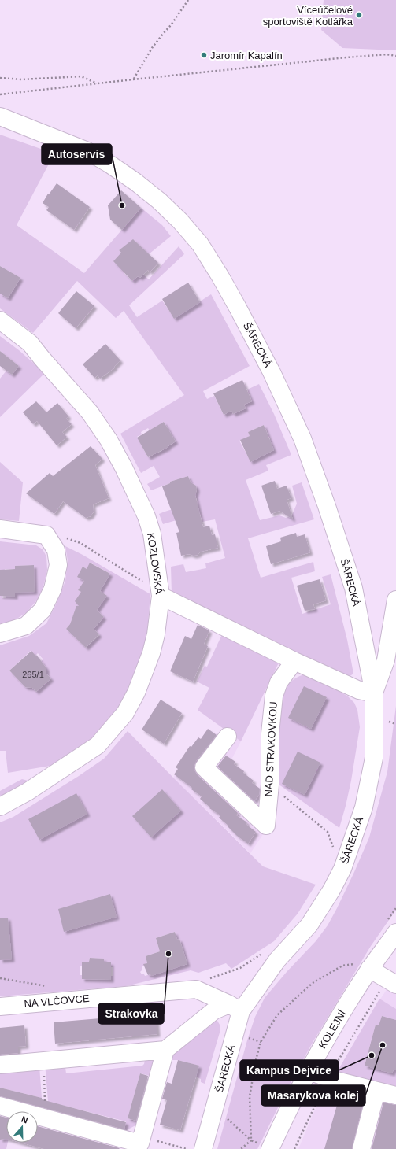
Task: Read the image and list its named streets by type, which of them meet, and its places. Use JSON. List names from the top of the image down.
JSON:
{
  "streets": {
    "street": [
      "ŠÁRECKÁ",
      "KOZLOVSKÁ",
      "NAD STRAKOVKOU",
      "NA VLČOVCE",
      "KOLEJNÍ"
    ]
  },
  "crossings": [
    ["ŠÁRECKÁ", "NA VLČOVCE"]
  ],
  "places": [
    "Víceúčelové sportoviště Kotlářka",
    "Jaromír Kapalín",
    "Autoservis",
    "Strakovka",
    "Masarykova kolej",
    "Kampus Dejvice"
  ],
  "house_numbers": ["265/1"],
  "north": "top"
}
